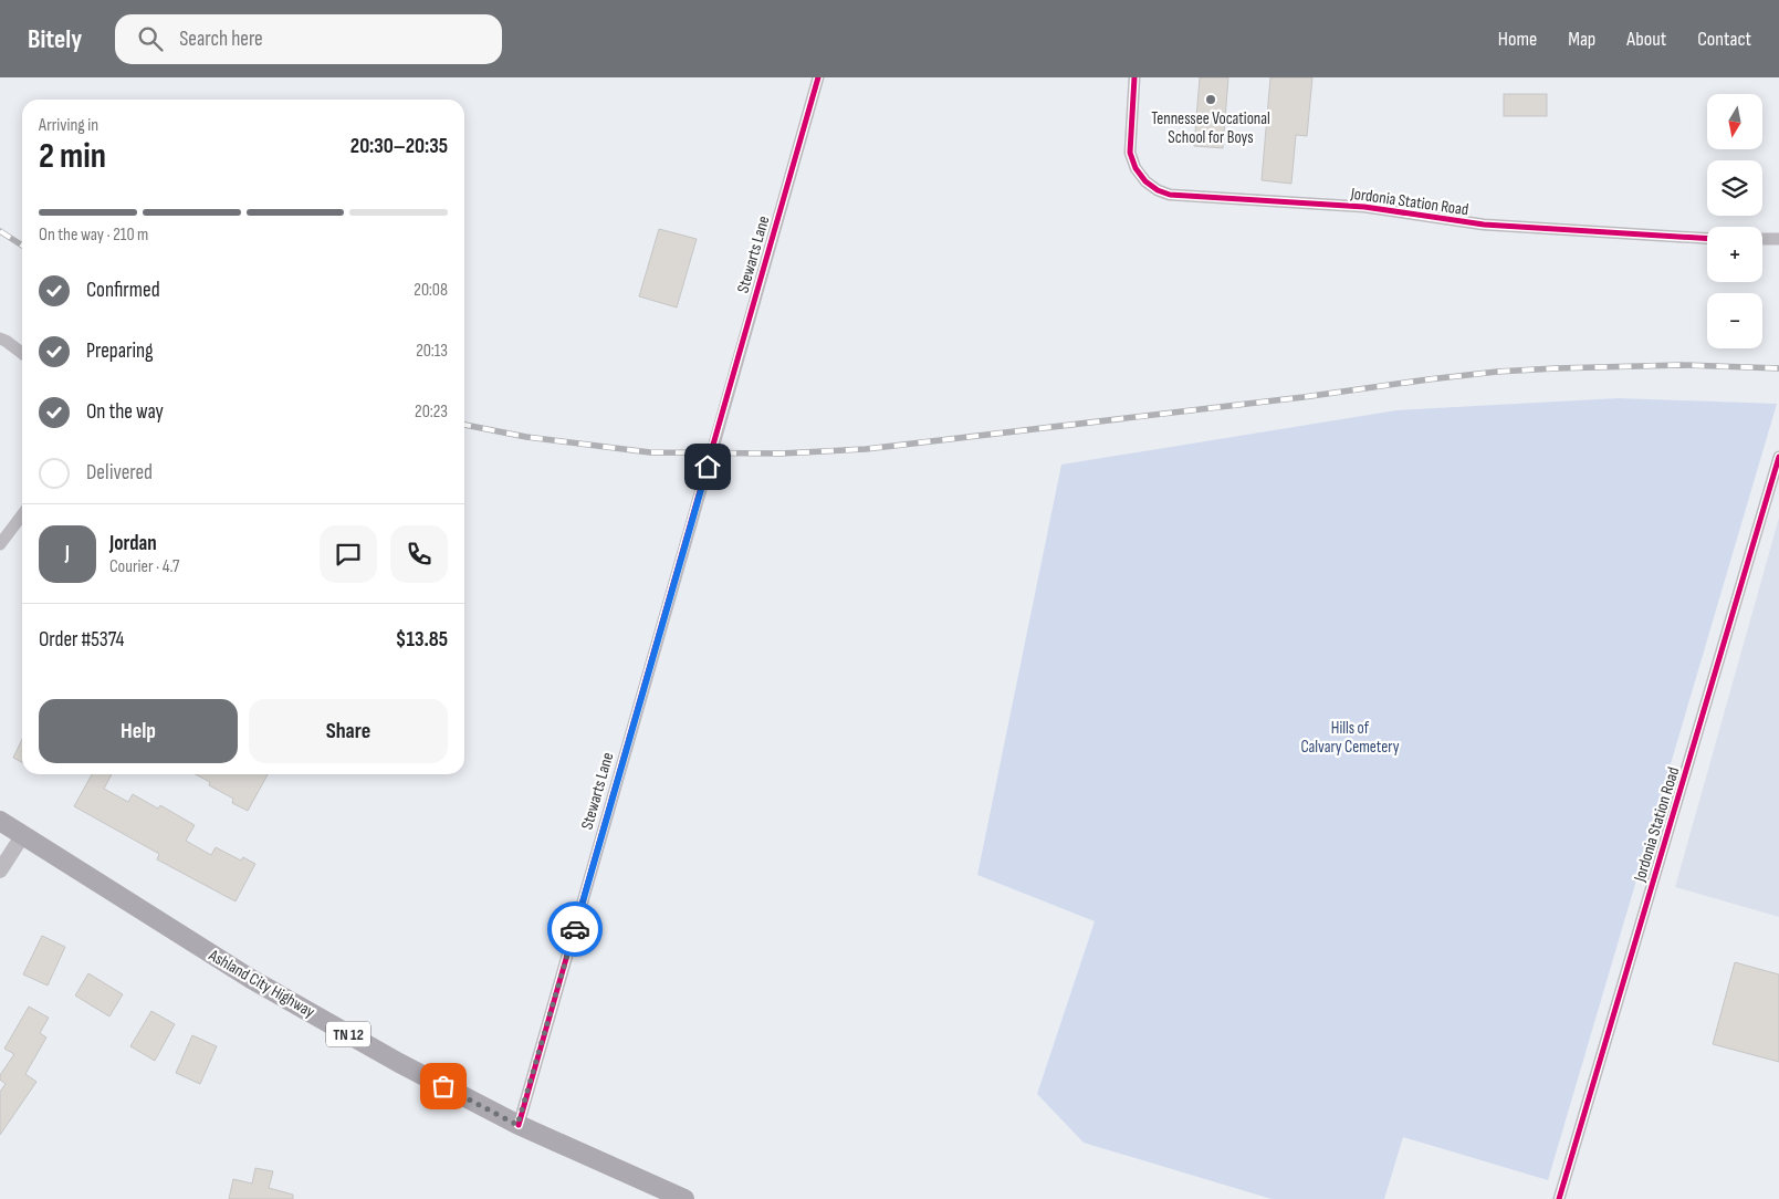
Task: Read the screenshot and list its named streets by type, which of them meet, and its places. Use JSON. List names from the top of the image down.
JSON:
{
  "streets": {
    "main road": ["Ashland City Highway", "TN 12"],
    "street": ["Jordonia Station Road", "Stewarts Lane"]
  },
  "crossings": [
    ["Stewarts Lane", "Ashland City Highway"]
  ],
  "parks": ["Hills of Calvary Cemetery"],
  "places": ["Tennessee Vocational School for Boys"],
  "north": "bottom",
  "page": {
    "header": "Bitely",
    "search": "Search here",
    "nav": [
      "Home",
      "Map",
      "About",
      "Contact"
    ],
    "map_buttons": ["+", "−"],
    "heading": ["2 min", "Arriving in", "20:30–20:35"],
    "panel": [
      "Jordan",
      "Courier · 4.7",
      "Order #5374",
      "$13.85"
    ],
    "bar": "On the way · 210 m",
    "list": [
      ["Confirmed", "20:08"],
      ["Preparing", "20:13"],
      ["On the way", "20:23"],
      "Delivered"
    ],
    "round": "J",
    "buttons": ["Help", "Share"]
  }
}
